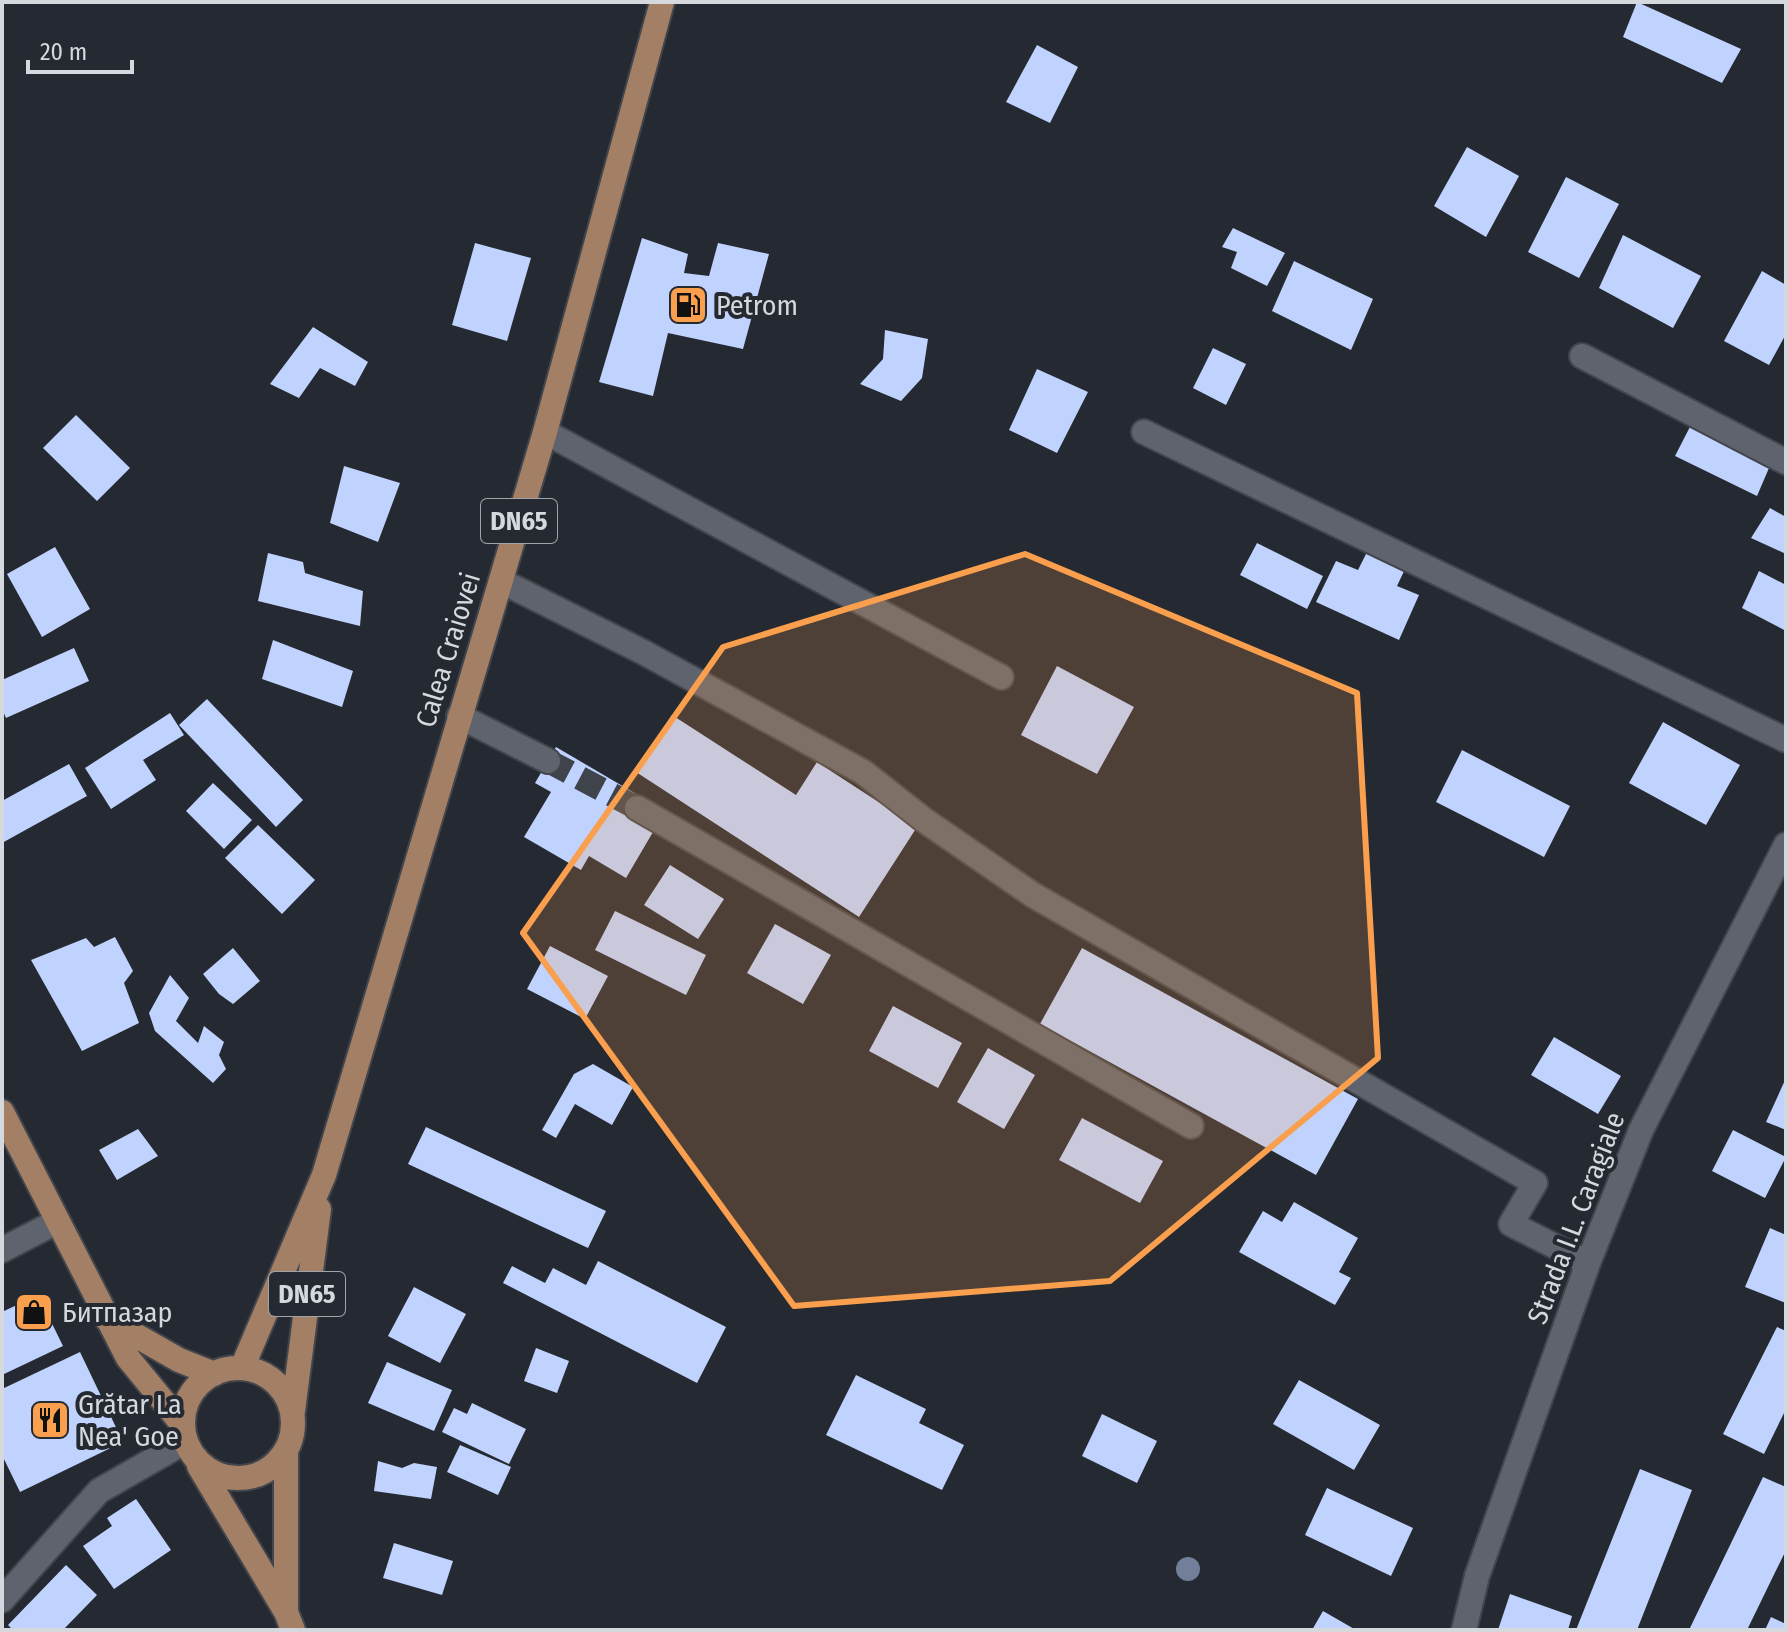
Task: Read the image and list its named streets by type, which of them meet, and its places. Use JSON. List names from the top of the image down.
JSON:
{
  "streets": {
    "main road": ["DN65", "Calea Craiovei"],
    "street": ["Strada I.L. Caragiale"]
  },
  "crossings": [
    ["DN65", "Calea Craiovei"]
  ],
  "places": {
    "fuel station": ["Petrom"],
    "shop": ["Битпазар"],
    "restaurant": ["Grătar La Nea' Goe"]
  },
  "scale_bar": "20 m"
}
